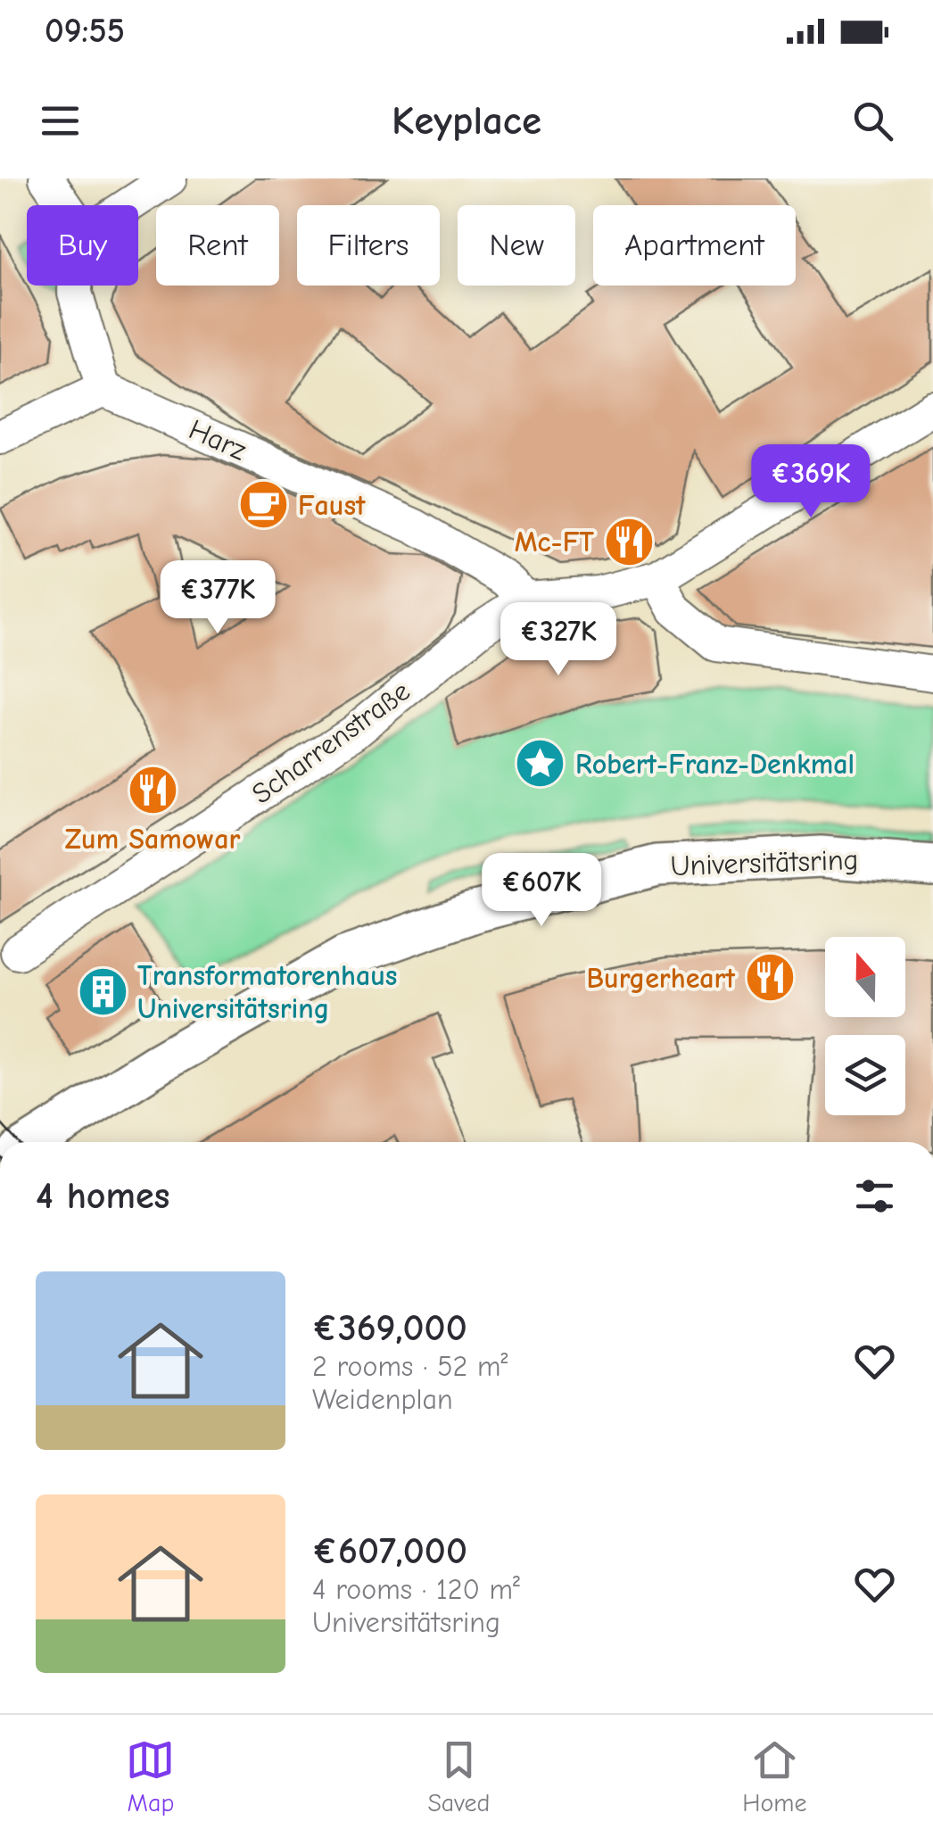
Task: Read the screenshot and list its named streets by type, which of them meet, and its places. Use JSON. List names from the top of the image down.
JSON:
{
  "streets": {
    "street": ["Harz", "Scharrenstraße", "Universitätsring"]
  },
  "crossings": [
    ["Harz", "Scharrenstraße"]
  ],
  "places": {
    "cafe": ["Faust"],
    "restaurant": ["Mc-FT", "Zum Samowar", "Burgerheart"],
    "place": ["Robert-Franz-Denkmal"],
    "building": ["Transformatorenhaus Universitätsring"]
  },
  "north": "top",
  "page": {
    "status": "09:55",
    "header": "Keyplace",
    "chip": [
      "Buy",
      "Rent",
      "Filters",
      "New",
      "Apartment"
    ],
    "price": [
      "€369K",
      "€377K",
      "€327K",
      "€607K"
    ],
    "heading": "4 homes",
    "list": [
      {
        "name": "€369,000",
        "note": "2 rooms · 52 m² · Weidenplan"
      },
      {
        "name": "€607,000",
        "note": "4 rooms · 120 m² · Universitätsring"
      }
    ],
    "tabs": ["Map", "Saved", "Home"]
  }
}
